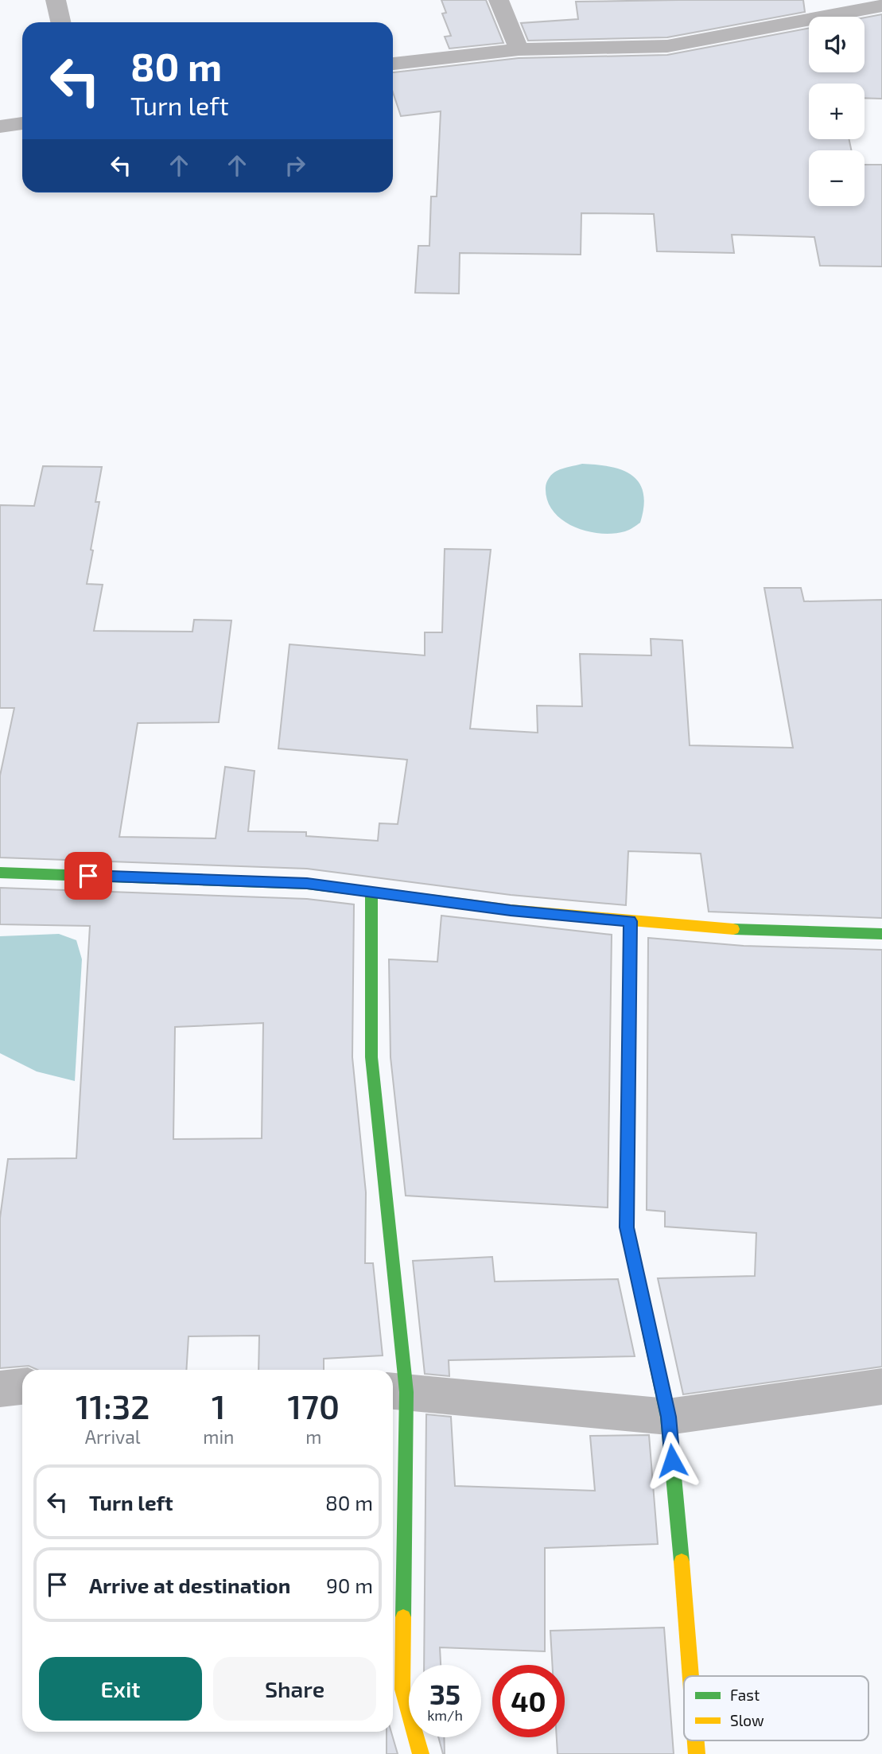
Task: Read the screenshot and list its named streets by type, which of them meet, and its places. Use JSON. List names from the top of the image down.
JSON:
{
  "legend": ["Fast", "Slow"],
  "page": {
    "map_buttons": ["+", "−"],
    "turn": ["80 m", "Turn left"],
    "eta": [
      "11:32",
      "Arrival",
      "1",
      "min",
      "170",
      "m"
    ],
    "list": [
      {
        "name": "Turn left",
        "value": "80 m"
      },
      {
        "name": "Arrive at destination",
        "value": "90 m"
      }
    ],
    "buttons": ["Exit", "Share"],
    "speed": "35 km/h",
    "limit": "40"
  }
}
